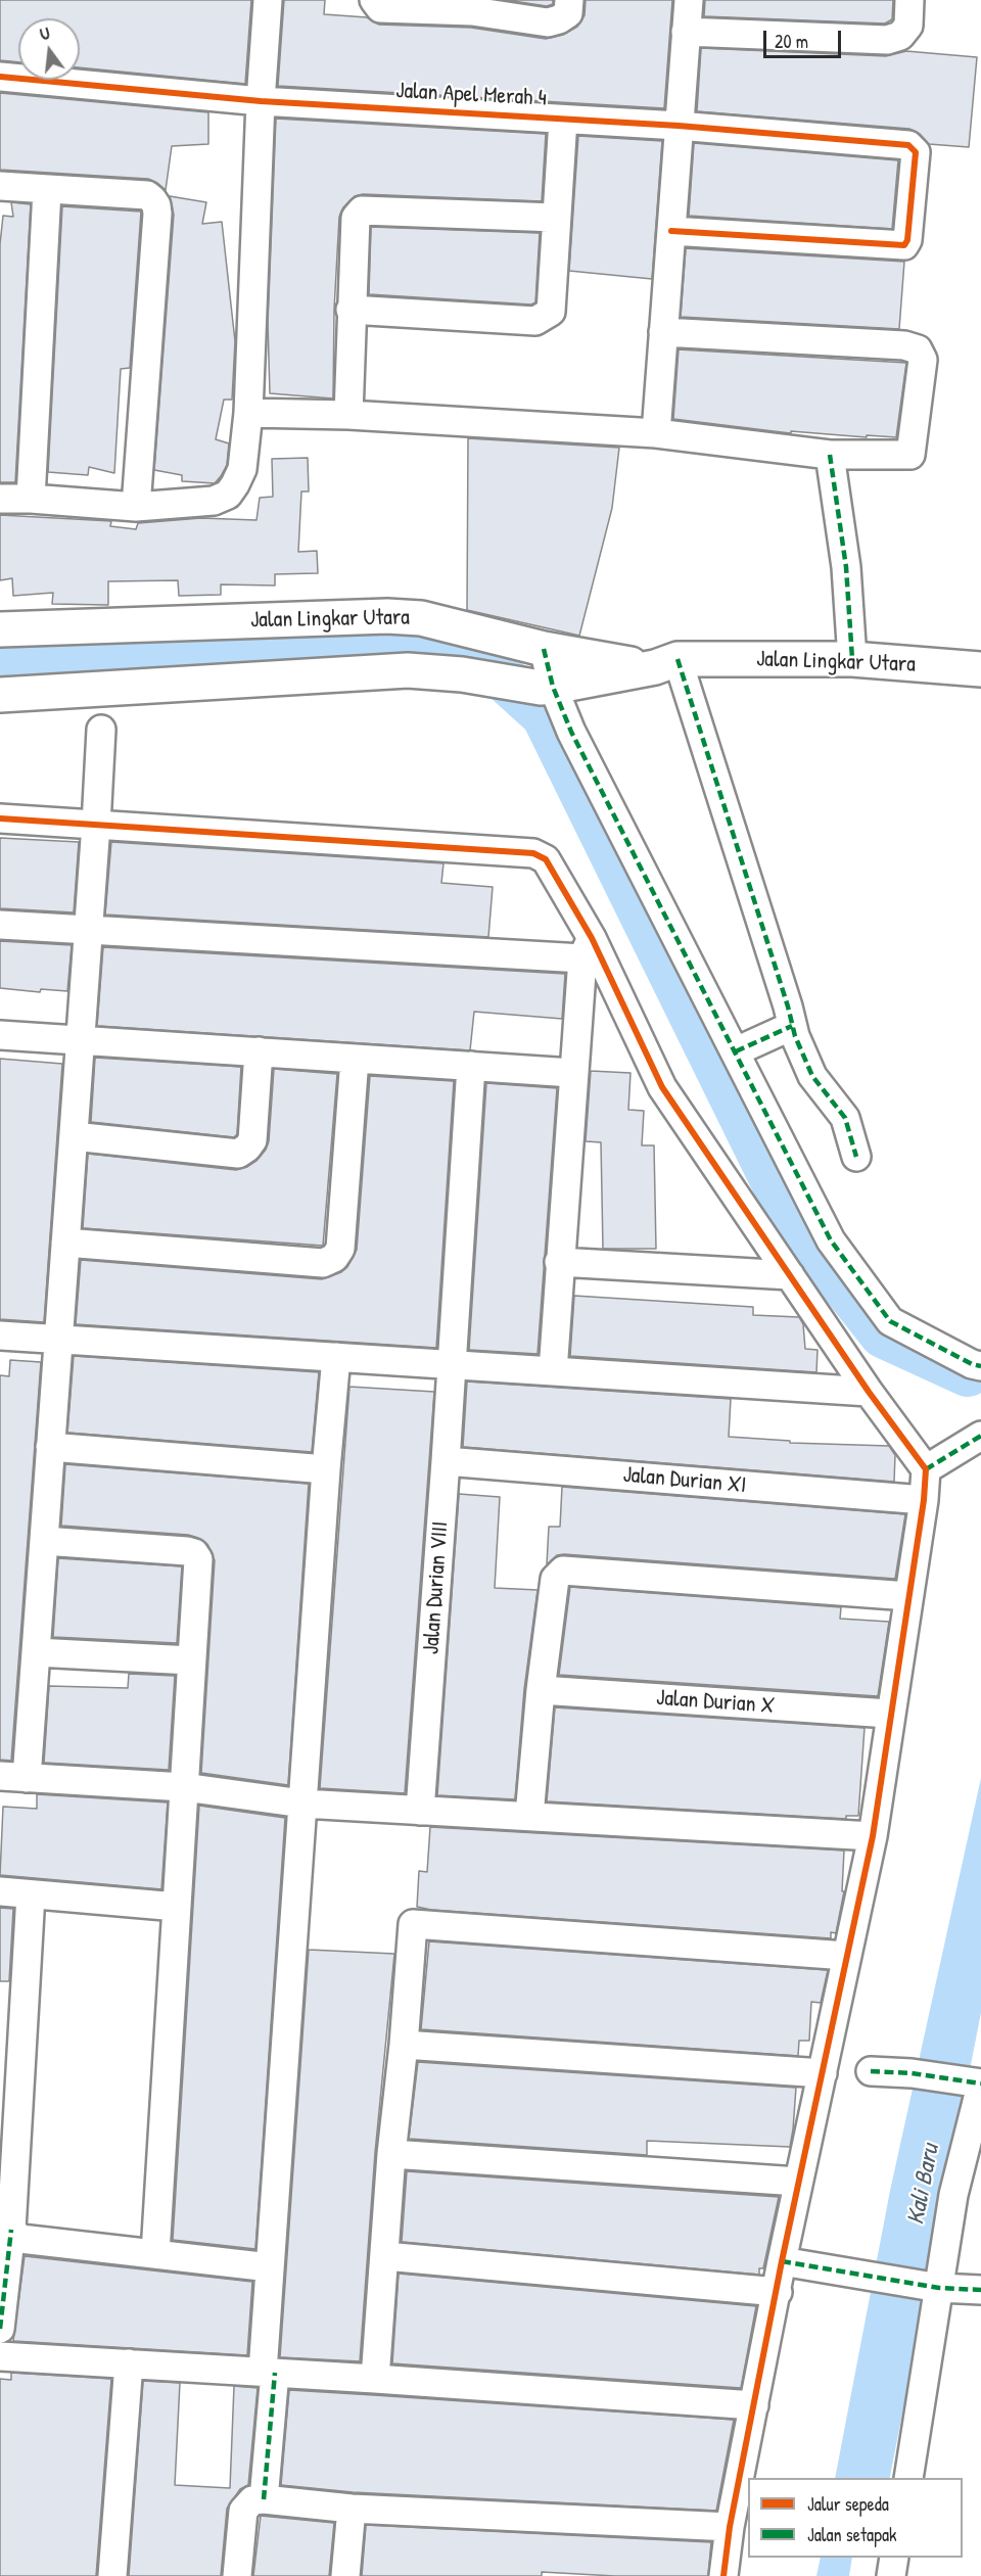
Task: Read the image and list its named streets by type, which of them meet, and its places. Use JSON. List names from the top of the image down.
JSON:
{
  "streets": {
    "main road": ["Jalan Lingkar Utara"],
    "street": [
      "Jalan Apel Merah 4",
      "Jalan Durian XI",
      "Jalan Durian VIII",
      "Jalan Durian X"
    ]
  },
  "crossings": [
    ["Jalan Durian XI", "Jalan Durian VIII"]
  ],
  "water": ["Kali Baru"],
  "legend": ["Jalur sepeda", "Jalan setapak"],
  "scale_bar": "20 m",
  "north": "top"
}
